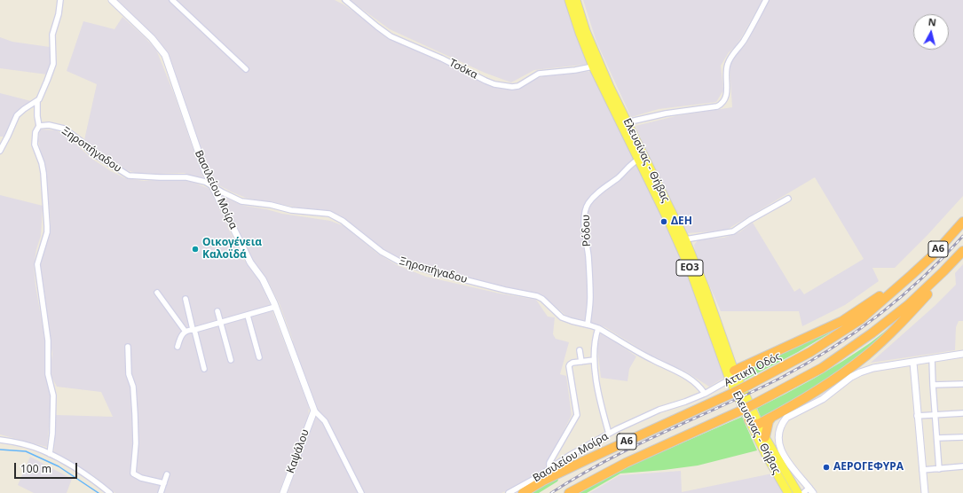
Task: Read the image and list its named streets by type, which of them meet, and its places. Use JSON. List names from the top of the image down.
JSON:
{
  "streets": {
    "highway": ["Α6", "Αττική Οδός"],
    "main road": ["Ελευσίνας - Θήβας", "ΕΟ3"],
    "street": [
      "Τσόκα",
      "Ξηροπήγαδου",
      "Βασιλείου Μοίρα",
      "Ρόδου",
      "Καψάλου"
    ]
  },
  "crossings": [
    ["Τσόκα", "Ελευσίνας - Θήβας"],
    ["Ξηροπήγαδου", "Βασιλείου Μοίρα"],
    ["Ξηροπήγαδου", "Ρόδου"],
    ["Ελευσίνας - Θήβας", "Βασιλείου Μοίρα"],
    ["Ελευσίνας - Θήβας", "Ρόδου"],
    ["Βασιλείου Μοίρα", "Καψάλου"]
  ],
  "places": ["ΔΕΗ", "Οικογένεια Καλοϊδά", "ΑΕΡΟΓΕΦΥΡΑ"],
  "scale_bar": "100 m",
  "north": "top"
}
